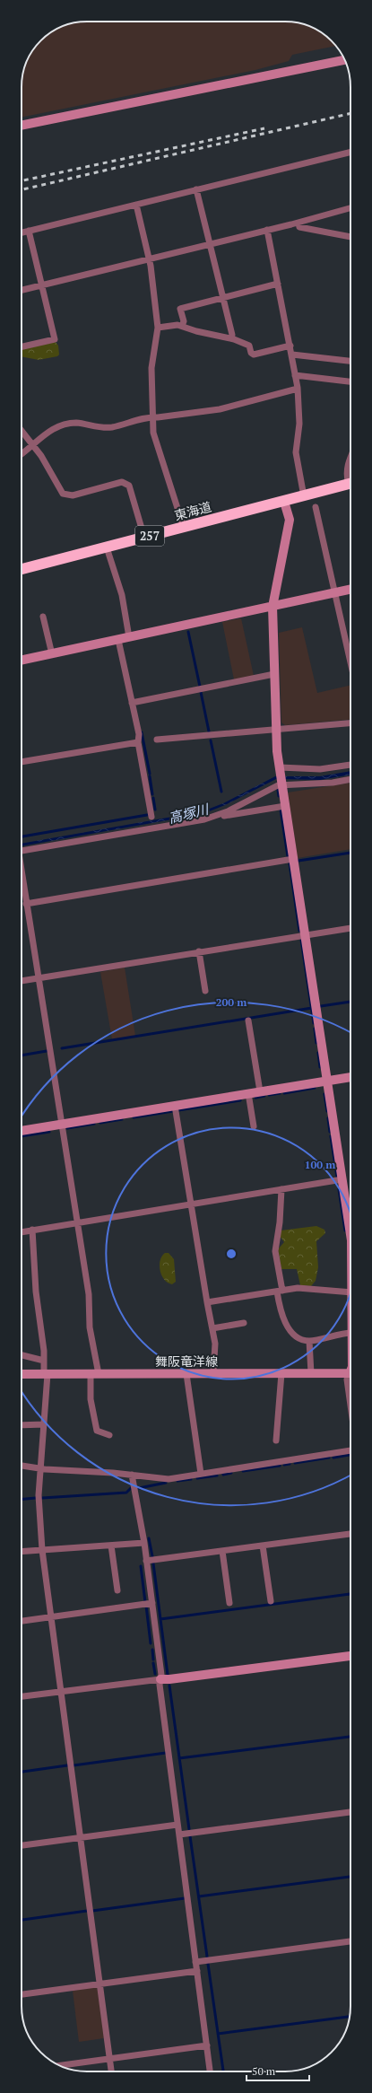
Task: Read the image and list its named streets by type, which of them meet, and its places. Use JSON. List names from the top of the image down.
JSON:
{
  "streets": {
    "highway": ["東海道", "257"],
    "street": ["舞阪竜洋線"]
  },
  "water": ["高塚川"],
  "scale_bar": "50 m",
  "rings": ["200 m", "100 m"]
}
